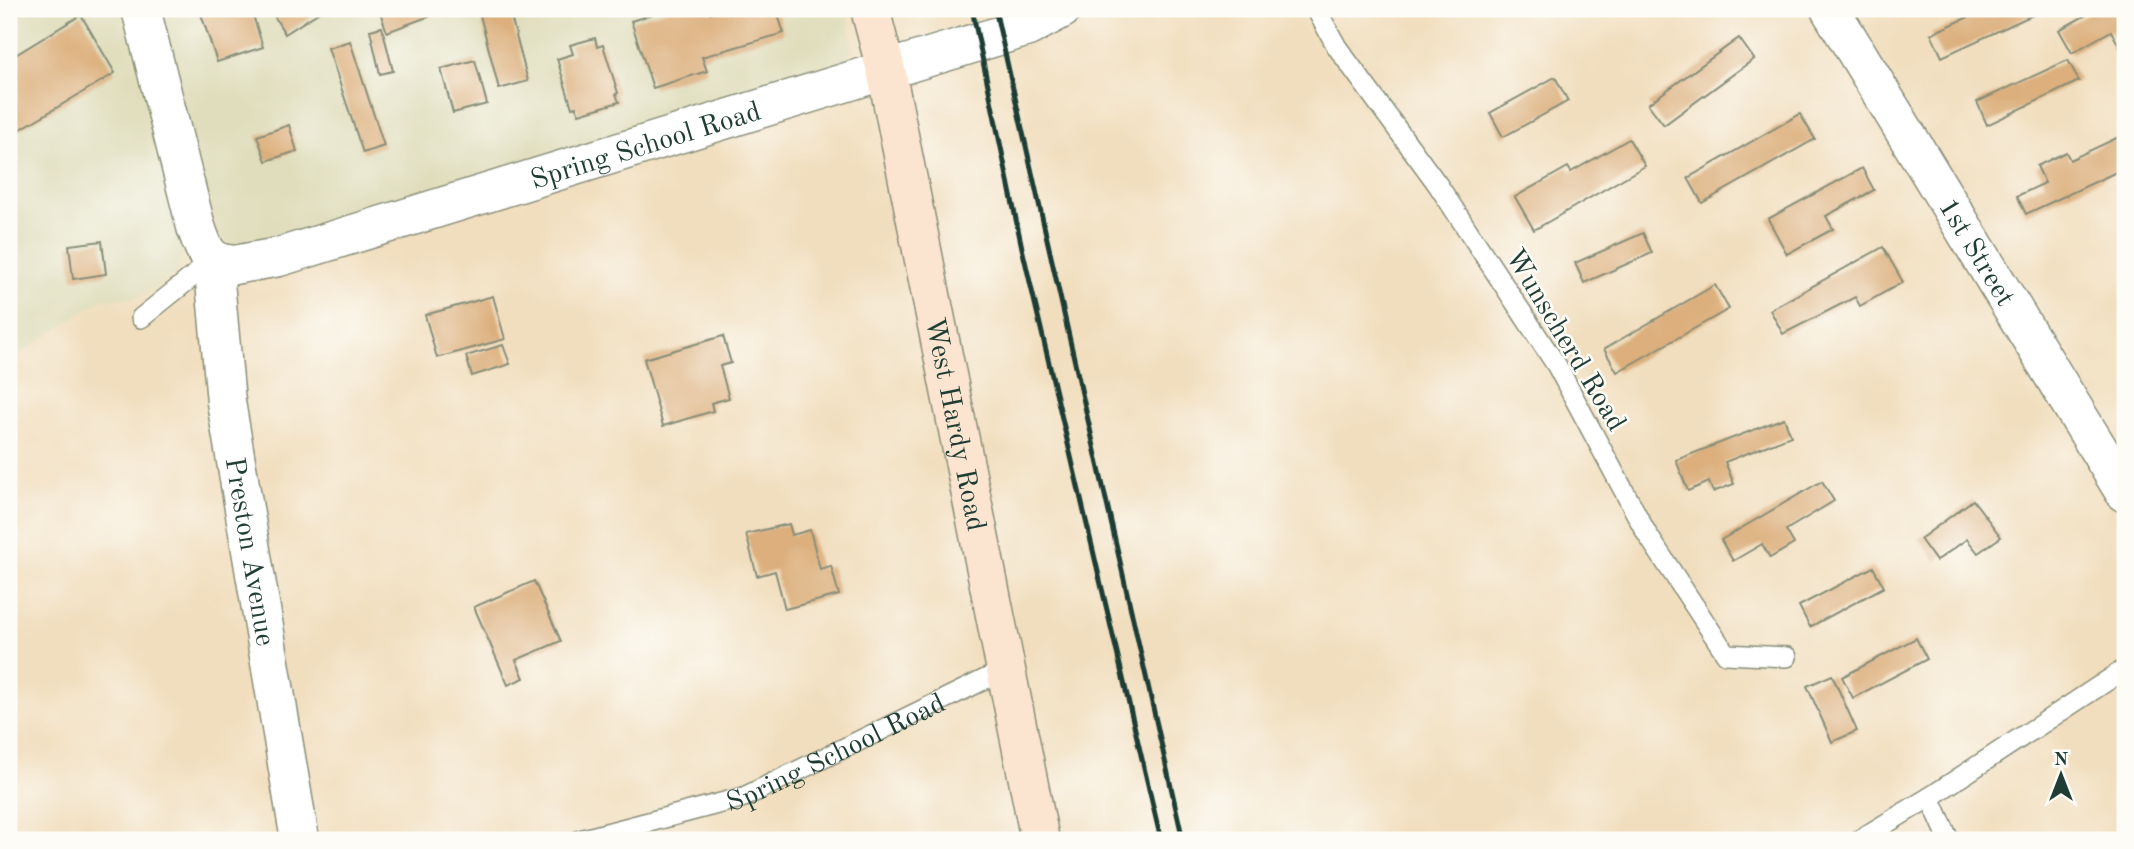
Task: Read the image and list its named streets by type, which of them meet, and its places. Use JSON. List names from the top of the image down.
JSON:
{
  "streets": {
    "main road": ["West Hardy Road"],
    "street": ["Spring School Road", "1st Street", "Preston Avenue"],
    "lane": ["Wunscherd Road"]
  },
  "crossings": [
    ["Spring School Road", "West Hardy Road"],
    ["Spring School Road", "Preston Avenue"]
  ],
  "north": "top"
}
